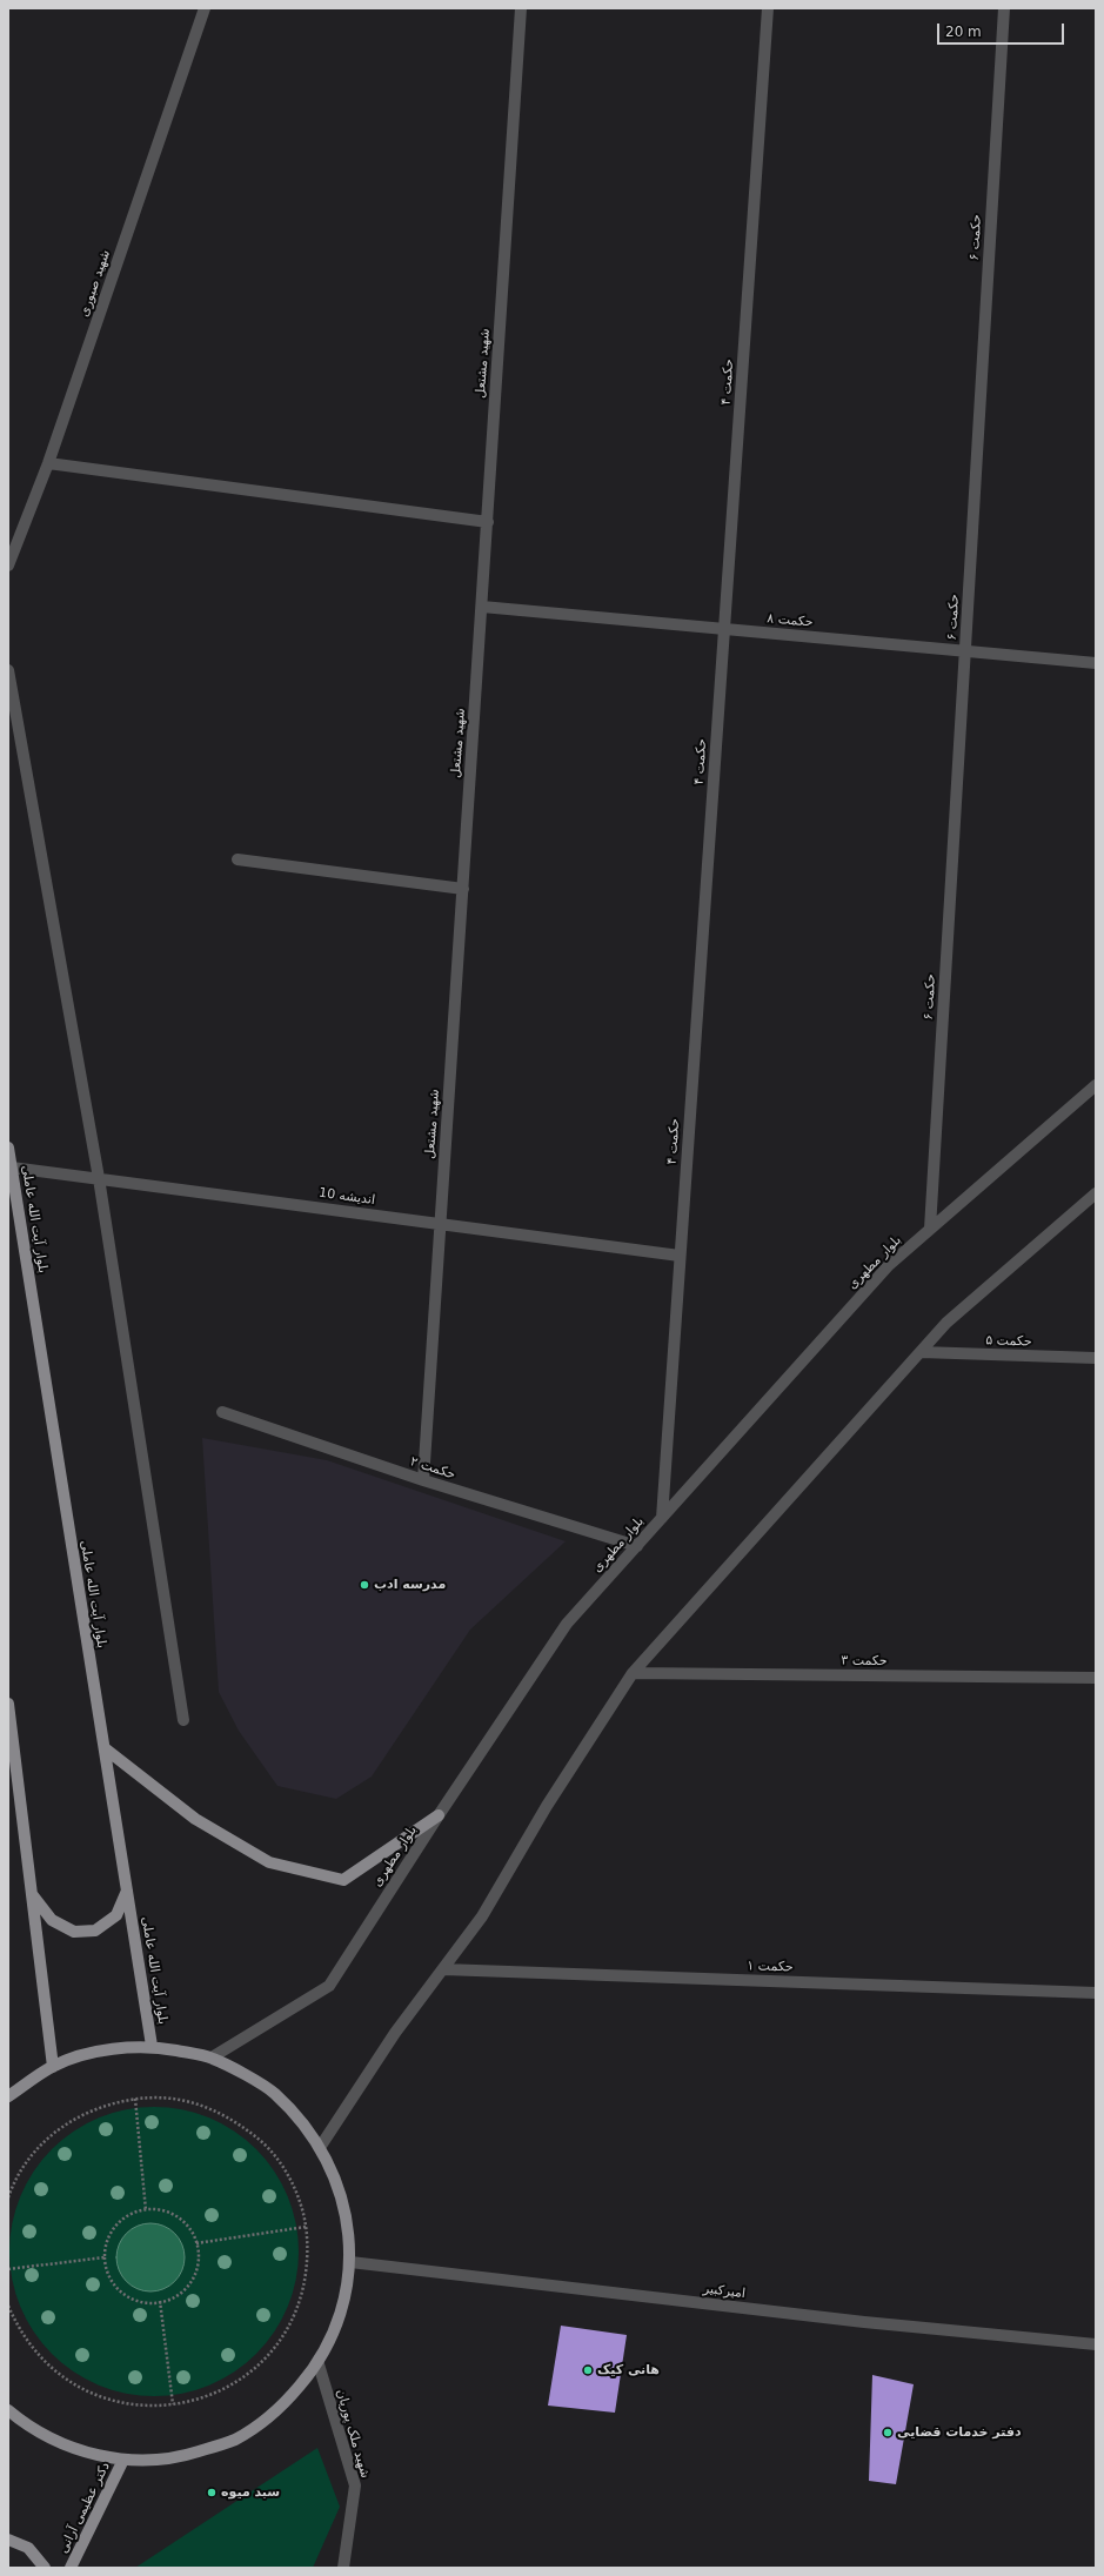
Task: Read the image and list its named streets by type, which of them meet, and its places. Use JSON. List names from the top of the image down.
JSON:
{
  "streets": {
    "main road": ["بلوار آیت‌ الله عاملی", "دکتر عظیمی آرانی"],
    "street": [
      "حکمت ۶",
      "شهید صبوری",
      "شهید مشتعل",
      "حکمت ۴",
      "حکمت ۸",
      "اندیشه 10",
      "بلوار مطهری",
      "حکمت ۵",
      "حکمت ۲",
      "حکمت ۳",
      "حکمت ۱",
      "امیرکبیر",
      "شهید ملک پوریان"
    ]
  },
  "crossings": [
    ["حکمت ۶", "حکمت ۸"],
    ["حکمت ۶", "بلوار مطهری"],
    ["شهید مشتعل", "حکمت ۸"],
    ["شهید مشتعل", "اندیشه 10"],
    ["شهید مشتعل", "حکمت ۲"],
    ["حکمت ۴", "حکمت ۸"],
    ["حکمت ۴", "اندیشه 10"],
    ["حکمت ۴", "بلوار مطهری"],
    ["اندیشه 10", "بلوار آیت‌ الله عاملی"],
    ["بلوار مطهری", "حکمت ۲"]
  ],
  "places": [
    "مدرسه ادب",
    "هانی کیک",
    "دفتر خدمات قضایی",
    "سبد میوه"
  ],
  "scale_bar": "20 m"
}
